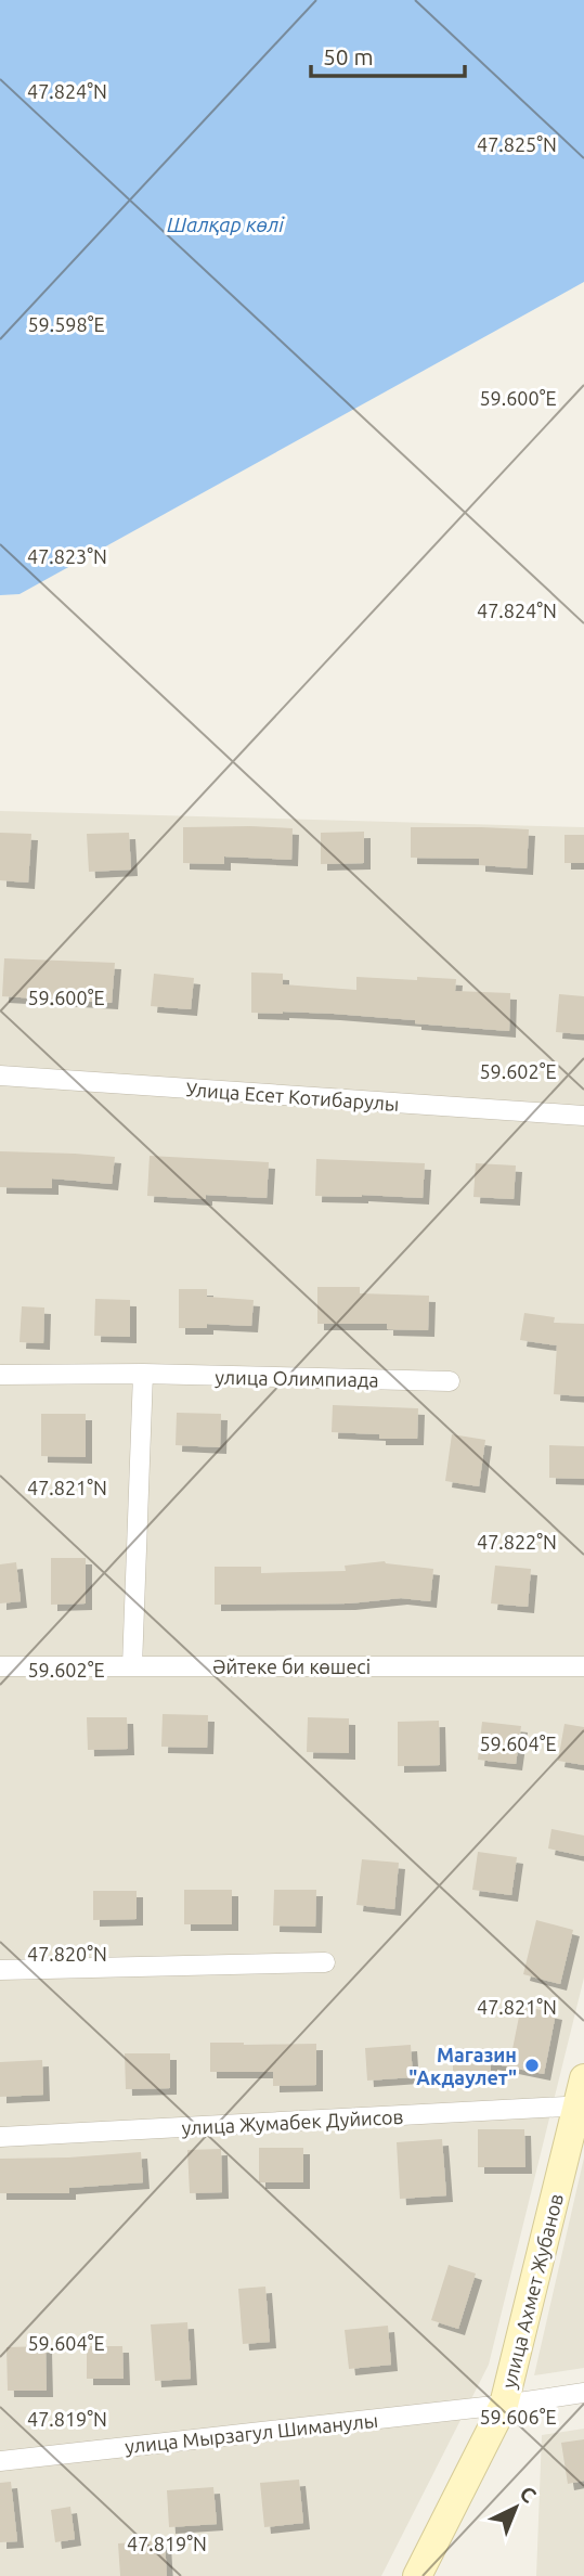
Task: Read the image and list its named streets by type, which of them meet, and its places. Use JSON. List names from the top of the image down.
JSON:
{
  "streets": {
    "main road": ["улица Ахмет Жубанов"],
    "street": [
      "Улица Есет Котибарулы",
      "улица Олимпиада",
      "Әйтеке би көшесі",
      "улица Жумабек Дуйисов",
      "улица Мырзагул Шиманулы"
    ]
  },
  "crossings": [
    ["улица Жумабек Дуйисов", "улица Ахмет Жубанов"],
    ["улица Ахмет Жубанов", "улица Мырзагул Шиманулы"]
  ],
  "water": ["Шалқар көлі"],
  "places": ["Магазин \"Акдаулет\""],
  "scale_bar": "50 m",
  "north": "top right",
  "coordinates": [
    "47.824°N",
    "47.825°N",
    "59.598°E",
    "59.600°E",
    "47.823°N",
    "59.602°E",
    "47.821°N",
    "47.822°N",
    "59.604°E",
    "47.820°N",
    "59.606°E",
    "47.819°N"
  ]
}
